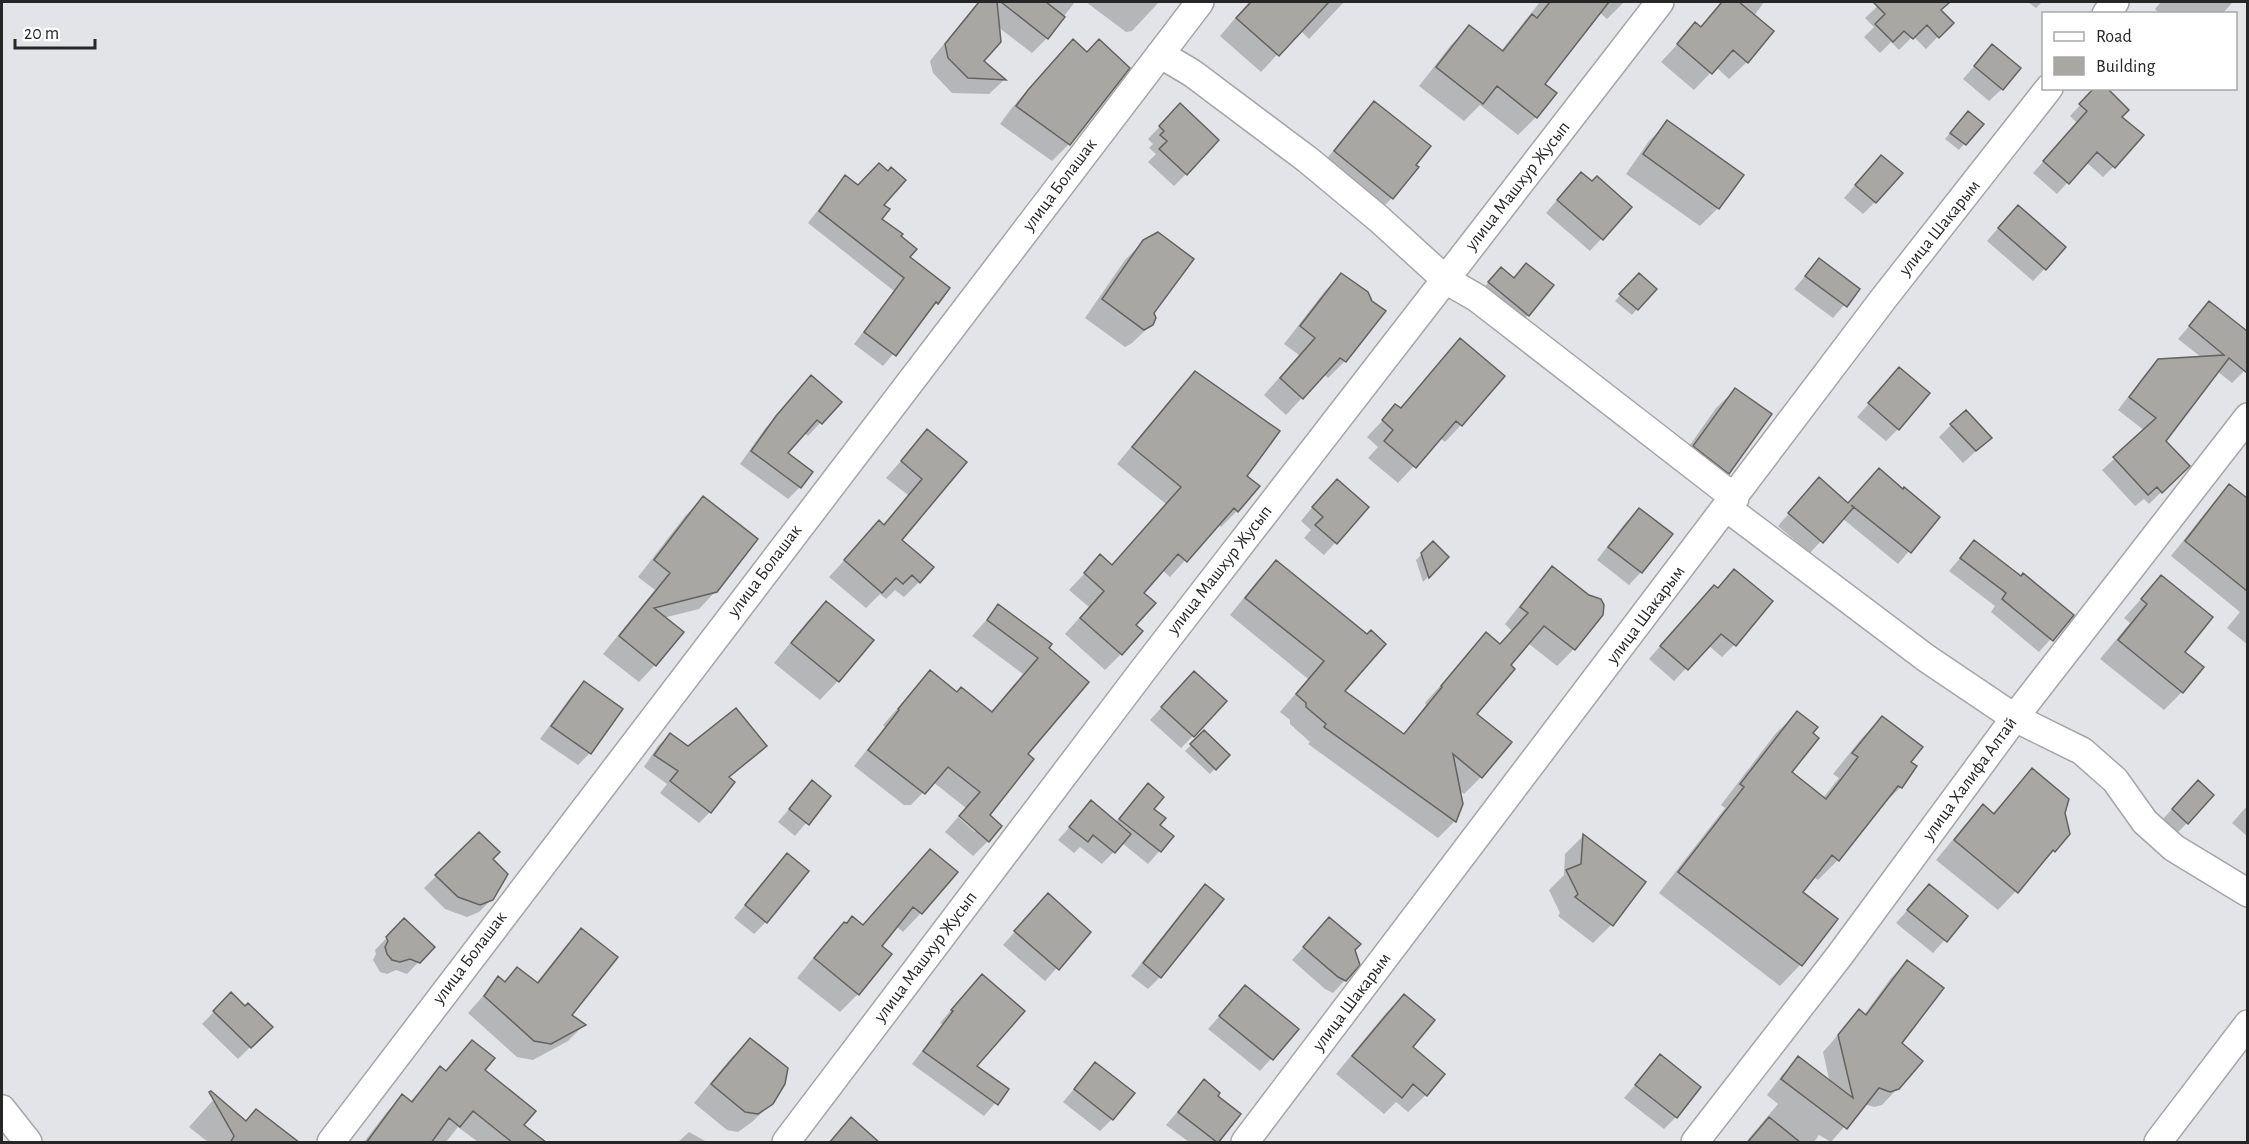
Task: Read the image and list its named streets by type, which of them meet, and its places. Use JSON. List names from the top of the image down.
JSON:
{
  "streets": {
    "street": [
      "улица Болашак",
      "улица Машхур Жусып",
      "улица Шакарым",
      "улица Халифа Алтай"
    ]
  },
  "legend": ["Road", "Building"],
  "scale_bar": "20 m"
}
